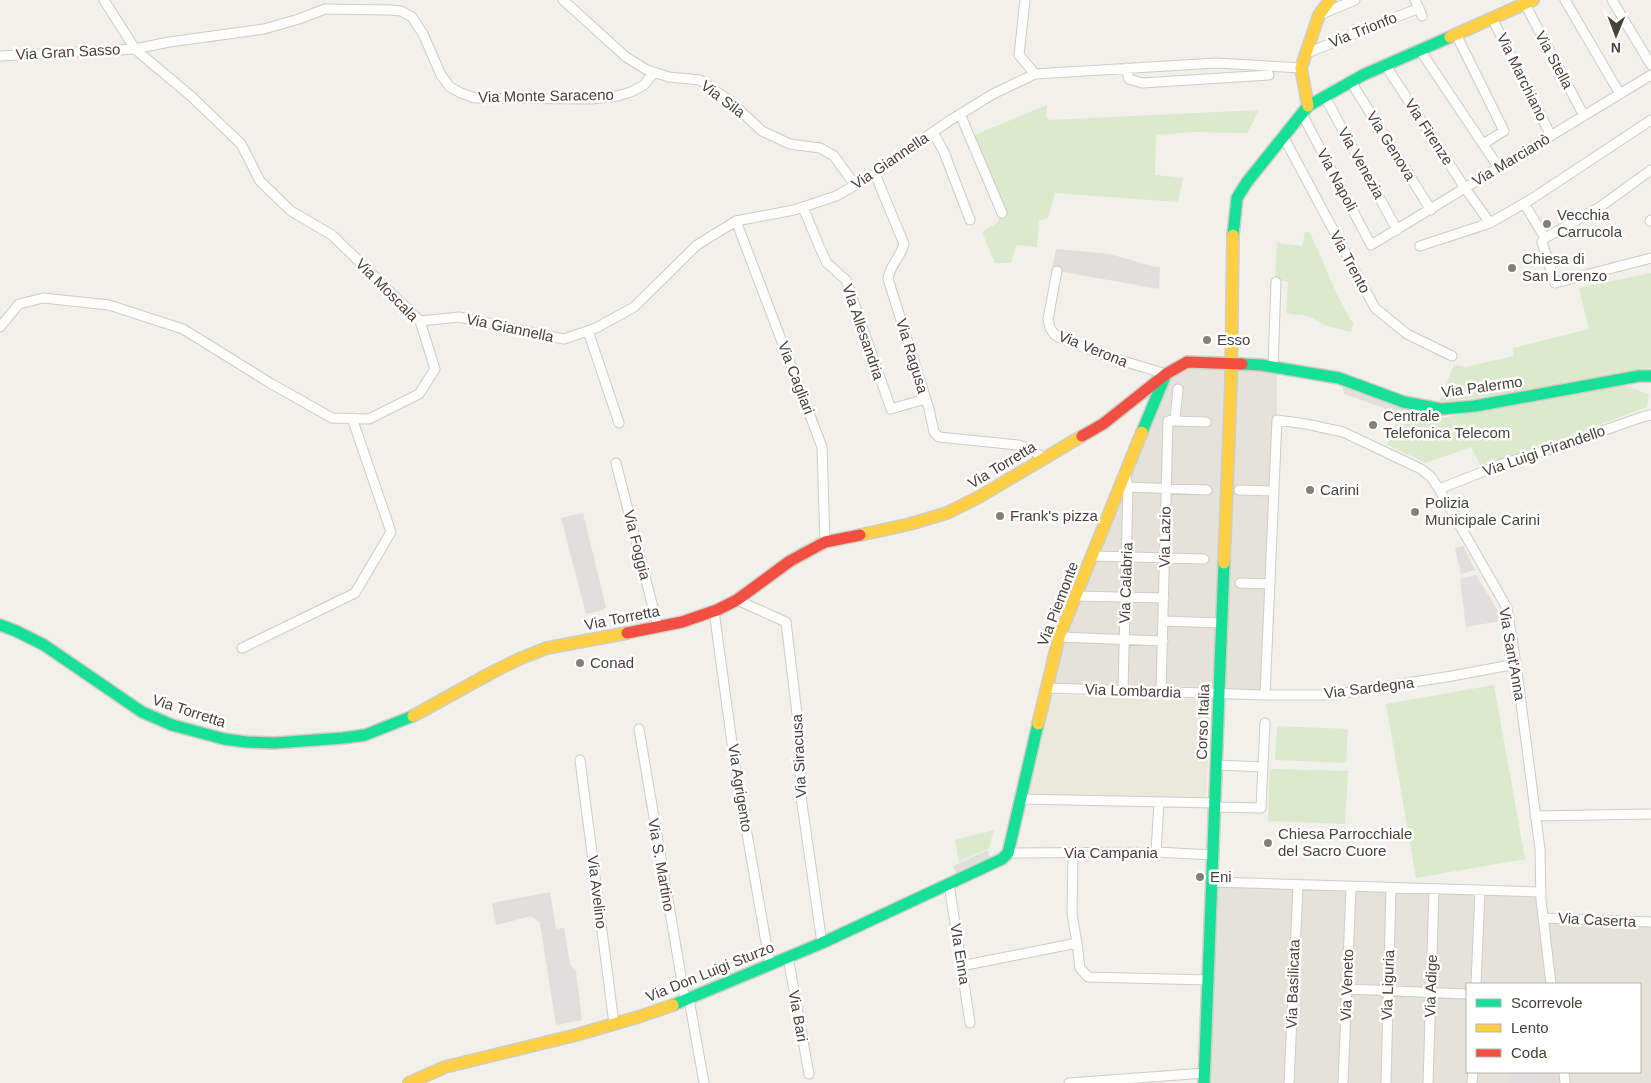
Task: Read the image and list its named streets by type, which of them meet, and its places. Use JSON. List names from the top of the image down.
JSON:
{
  "streets": {
    "street": [
      "Via Trionfo",
      "Via Gran Sasso",
      "Via Stella",
      "Via Marchiano",
      "Via Monte Saraceno",
      "Via Sila",
      "Via Firenze",
      "Via Genova",
      "Via Marcianò",
      "Via Giannella",
      "Via Venezia",
      "Via Napoli",
      "Via Trento",
      "Via Moscala",
      "VIa Allesandria",
      "Via Verona",
      "Via Ragusa",
      "Via Cagliari",
      "Via Palermo",
      "Via Luigi Pirandello",
      "Via Torretta",
      "Via Lazio",
      "Via Foggia",
      "Via Calabria",
      "Via Piemonte",
      "Via Sant'Anna",
      "Via Sardegna",
      "Via Lombardia",
      "Corso Italia",
      "Via Siracusa",
      "Via Agrigento",
      "Via Campania",
      "Via S. Martino",
      "Via Avelino",
      "Via Caserta",
      "VIa Enna",
      "Via Don Luigi Sturzo",
      "Via Basilicata",
      "Via Veneto",
      "Via Liguria",
      "Via Adige",
      "Via Bari"
    ]
  },
  "crossings": [
    ["Via Gran Sasso", "Via Monte Saraceno"],
    ["Via Gran Sasso", "Via Moscala"],
    ["Via Stella", "Via Marcianò"],
    ["Via Marchiano", "Via Marcianò"],
    ["Via Monte Saraceno", "Via Sila"],
    ["Via Sila", "Via Giannella"],
    ["Via Firenze", "Via Marcianò"],
    ["Via Genova", "Via Marcianò"],
    ["Via Marcianò", "Via Venezia"],
    ["Via Marcianò", "Via Napoli"],
    ["Via Giannella", "Via Moscala"],
    ["Via Giannella", "VIa Allesandria"],
    ["Via Giannella", "Via Ragusa"],
    ["Via Giannella", "Via Cagliari"],
    ["Via Napoli", "Corso Italia"],
    ["Via Trento", "Corso Italia"],
    ["VIa Allesandria", "Via Ragusa"],
    ["Via Verona", "Via Torretta"],
    ["Via Verona", "Via Piemonte"],
    ["Via Ragusa", "Via Torretta"],
    ["Via Cagliari", "Via Torretta"],
    ["Via Palermo", "Via Torretta"],
    ["Via Palermo", "Corso Italia"],
    ["Via Luigi Pirandello", "Via Sant'Anna"],
    ["Via Torretta", "Via Foggia"],
    ["Via Torretta", "Via Piemonte"],
    ["Via Torretta", "Corso Italia"],
    ["Via Torretta", "Via Siracusa"],
    ["Via Torretta", "Via Agrigento"],
    ["Via Lazio", "Via Lombardia"],
    ["Via Calabria", "Via Piemonte"],
    ["Via Calabria", "Via Lombardia"],
    ["Via Piemonte", "Via Lombardia"],
    ["Via Piemonte", "Via Campania"],
    ["Via Piemonte", "Via Don Luigi Sturzo"],
    ["Via Sant'Anna", "Via Sardegna"],
    ["Via Sant'Anna", "Via Caserta"],
    ["Via Sardegna", "Via Lombardia"],
    ["Via Sardegna", "Corso Italia"],
    ["Via Lombardia", "Corso Italia"],
    ["Corso Italia", "Via Campania"],
    ["Via Siracusa", "Via Don Luigi Sturzo"],
    ["Via Agrigento", "Via Don Luigi Sturzo"],
    ["Via Campania", "Via Don Luigi Sturzo"],
    ["Via S. Martino", "Via Don Luigi Sturzo"],
    ["Via Avelino", "Via Don Luigi Sturzo"],
    ["VIa Enna", "Via Don Luigi Sturzo"],
    ["Via Don Luigi Sturzo", "Via Bari"]
  ],
  "places": [
    "Vecchia Carrucola",
    "Chiesa di San Lorenzo",
    "Esso",
    "Centrale Telefonica Telecom",
    "Carini",
    "Polizia Municipale Carini",
    "Frank's pizza",
    "Conad",
    "Chiesa Parrocchiale del Sacro Cuore",
    "Eni"
  ],
  "legend": ["Scorrevole", "Lento", "Coda"],
  "north": "bottom"
}
